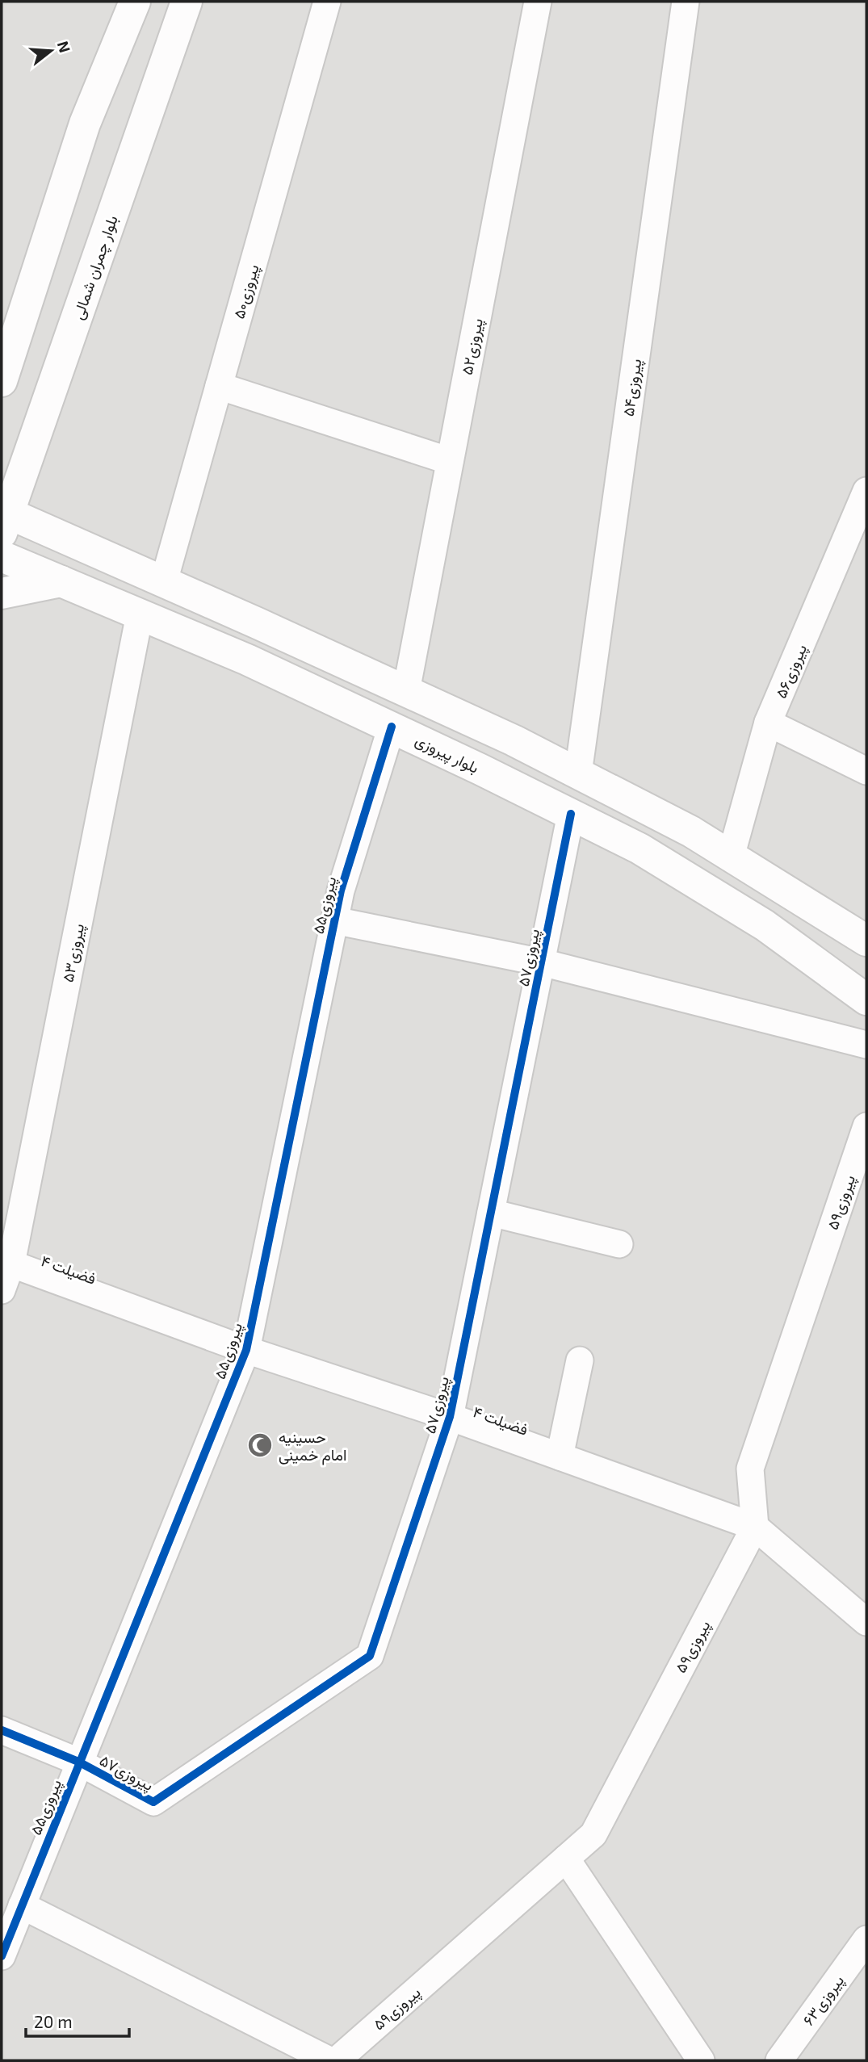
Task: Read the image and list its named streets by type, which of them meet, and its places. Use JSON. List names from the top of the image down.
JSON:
{
  "streets": {
    "street": [
      "بلوار چمران شمالی",
      "پیروزی۵۰",
      "پیروزی۵۲",
      "پیروزی۵۴",
      "پیروزی۵۶",
      "بلوار پیروزی",
      "پیروزی۵۵",
      "پیروزی۵۳",
      "پیروزی۵۷",
      "پیروزی۵۹",
      "فضیلت ۴",
      "پیروزی۶۳"
    ]
  },
  "crossings": [
    ["بلوار پیروزی", "پیروزی۵۵"],
    ["بلوار پیروزی", "پیروزی۵۳"],
    ["بلوار پیروزی", "پیروزی۵۷"],
    ["پیروزی۵۵", "پیروزی۵۷"],
    ["پیروزی۵۵", "فضیلت ۴"],
    ["پیروزی۵۳", "فضیلت ۴"],
    ["پیروزی۵۷", "فضیلت ۴"],
    ["پیروزی۵۹", "فضیلت ۴"]
  ],
  "places": {
    "mosque": ["حسینیه امام خمینی"]
  },
  "scale_bar": "20 m",
  "north": "right"
}
